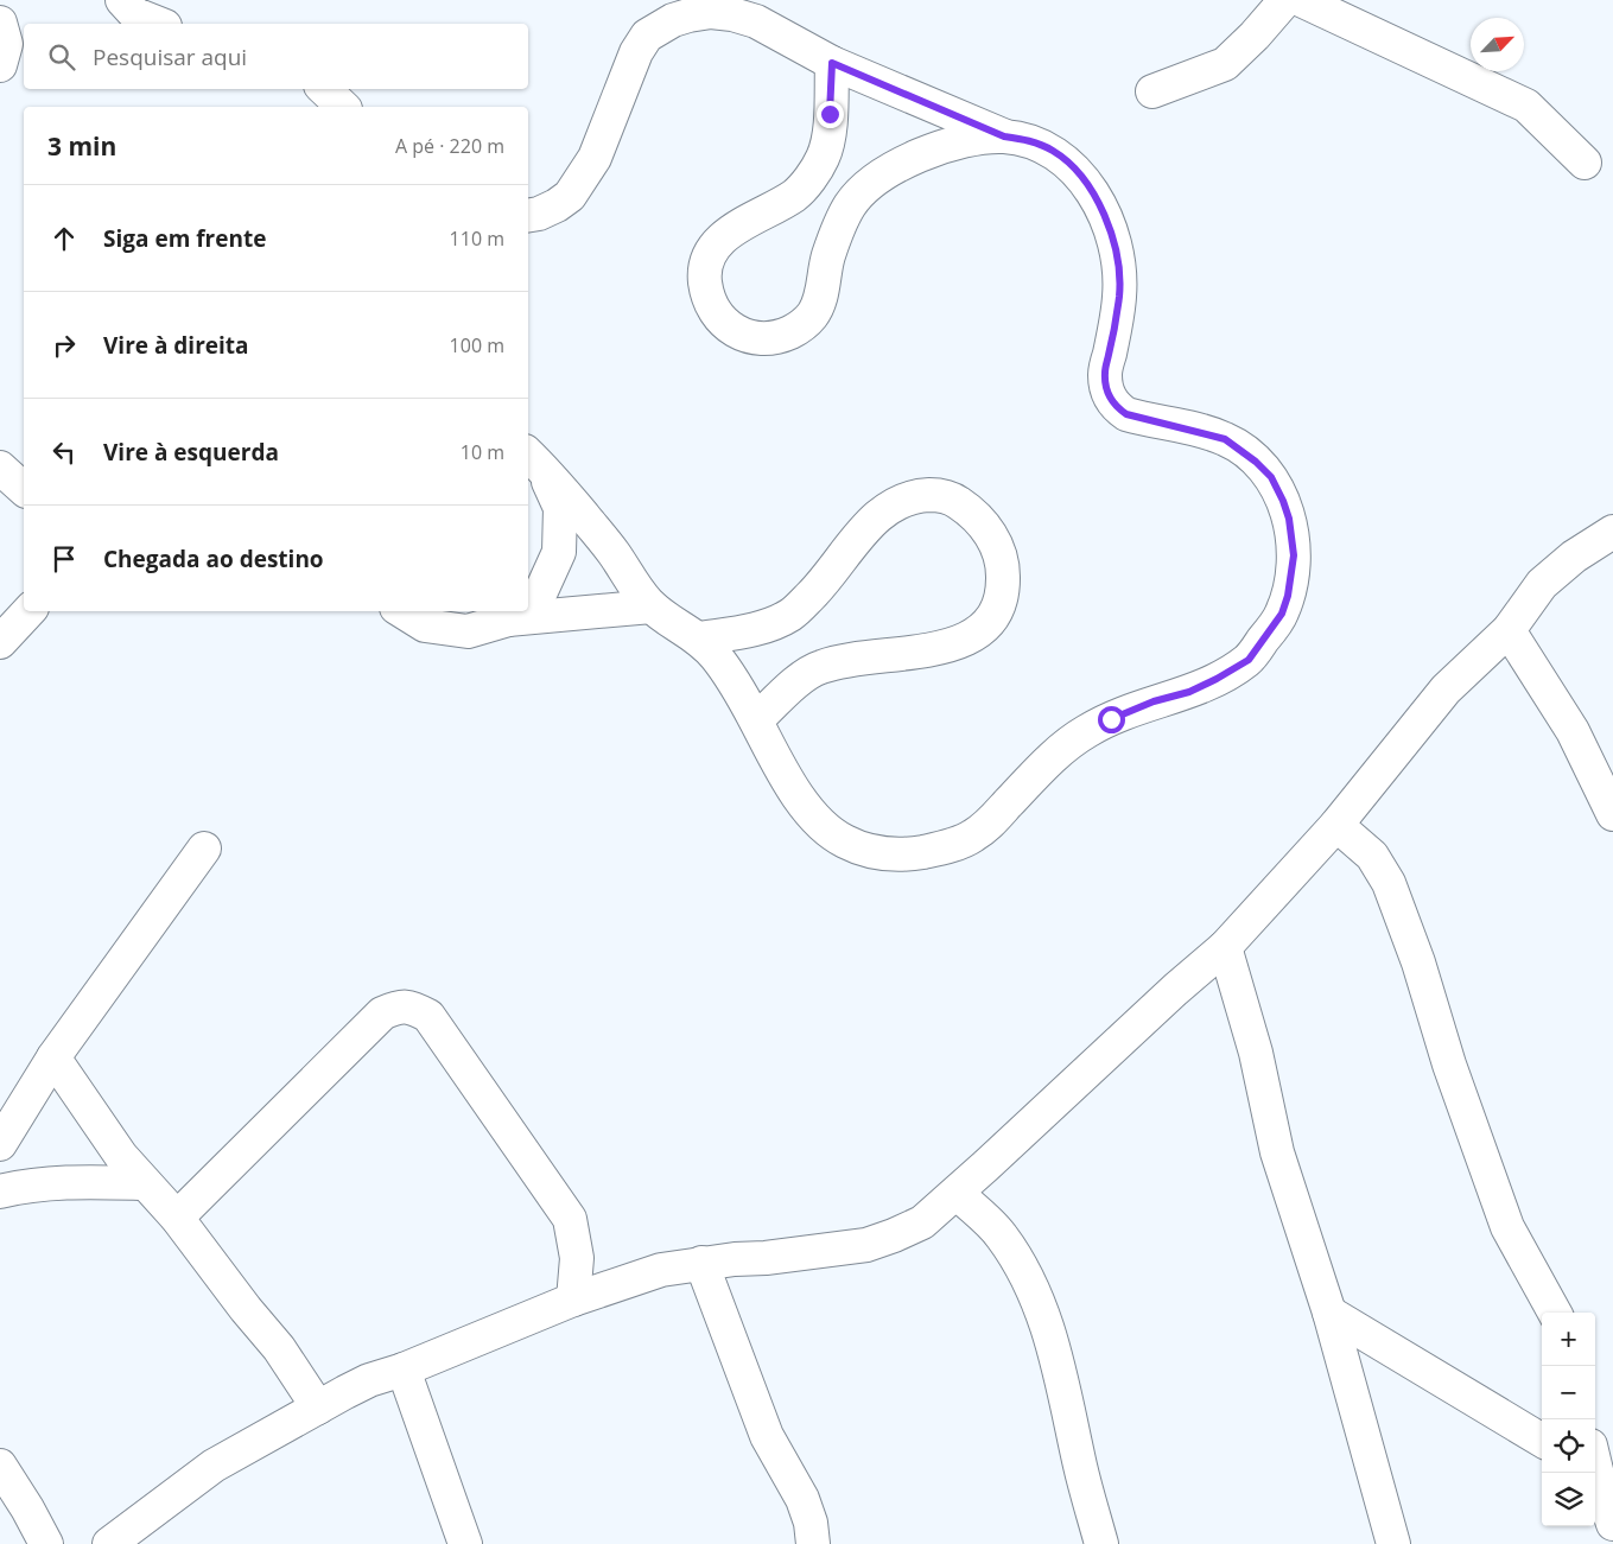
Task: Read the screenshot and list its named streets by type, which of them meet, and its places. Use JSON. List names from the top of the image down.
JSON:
{
  "north": "top right",
  "page": {
    "search": "Pesquisar aqui",
    "heading": ["3 min", "A pé · 220 m"],
    "list": [
      ["Siga em frente", "110 m"],
      ["Vire à direita", "100 m"],
      ["Vire à esquerda", "10 m"],
      "Chegada ao destino"
    ],
    "map_buttons": ["+", "−"]
  }
}
